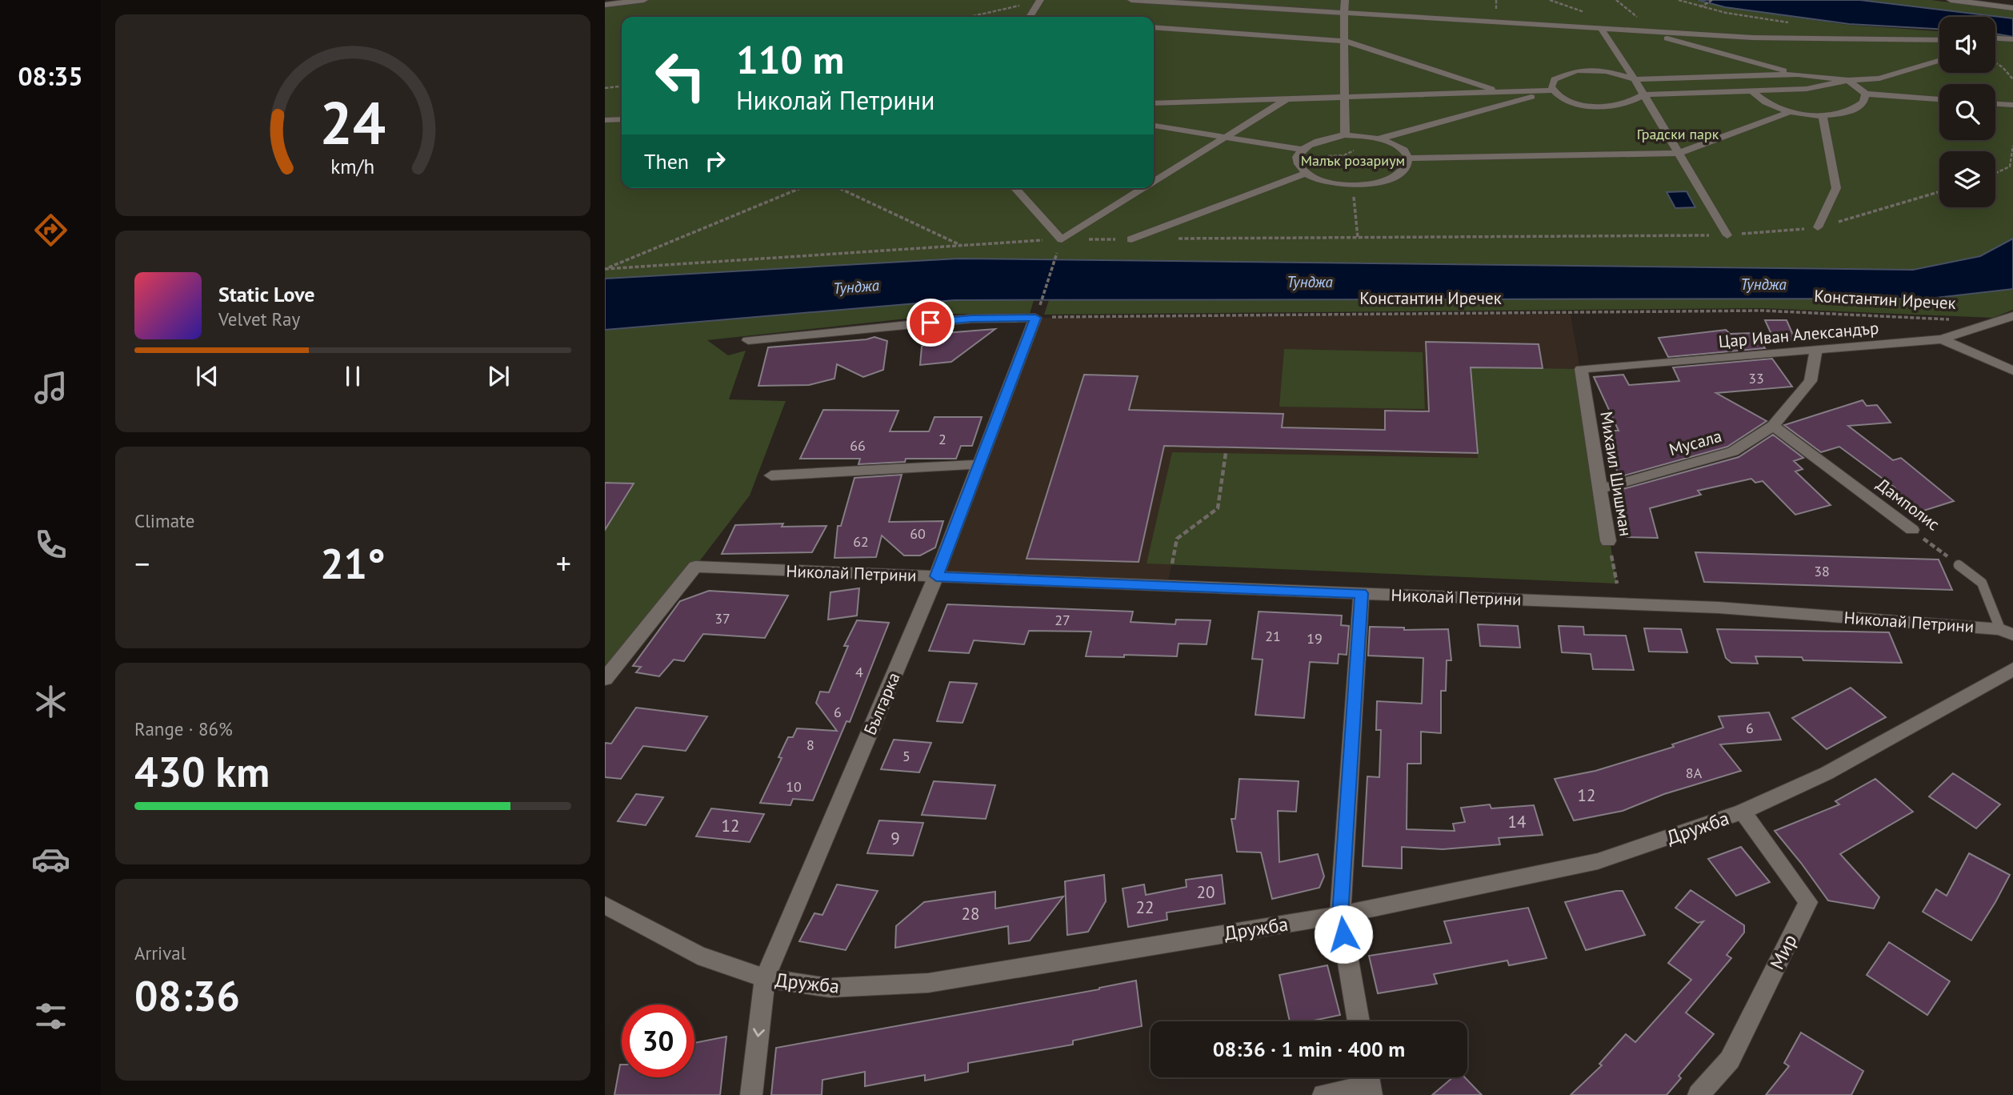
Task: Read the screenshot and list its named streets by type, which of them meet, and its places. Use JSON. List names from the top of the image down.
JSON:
{
  "streets": {
    "street": [
      "Цар Иван Александър",
      "Мусала",
      "Михаил Шишман",
      "Дамполис",
      "Николай Петрини",
      "Българка",
      "Дружба",
      "Мир"
    ],
    "path": ["Константин Иречек"]
  },
  "crossings": [
    ["Константин Иречек", "Българка"],
    ["Цар Иван Александър", "Мусала"],
    ["Цар Иван Александър", "Михаил Шишман"],
    ["Мусала", "Михаил Шишман"],
    ["Мусала", "Дамполис"],
    ["Николай Петрини", "Българка"],
    ["Българка", "Дружба"],
    ["Дружба", "Мир"]
  ],
  "water": ["Тунджа"],
  "parks": ["Градски парк", "Малък розариум"],
  "house_numbers": [
    "33",
    "2",
    "66",
    "60",
    "62",
    "38",
    "37",
    "27",
    "21",
    "19",
    "4",
    "6",
    "6",
    "8",
    "5",
    "8А",
    "10",
    "12",
    "14",
    "12",
    "9",
    "20",
    "22",
    "28"
  ],
  "page": {
    "tabs": "08:35",
    "turn": ["110 m", "Николай Петрини"],
    "then": "Then",
    "song": ["Static Love", "Velvet Ray"],
    "tile": [
      "Climate",
      ["Range · 86%", "430 km"],
      ["Arrival", "08:36"]
    ],
    "heat": ["−", "21°", "+"],
    "limit": "30",
    "trip": "08:36 · 1 min · 400 m",
    "gauge": ["24", "km/h"]
  }
}
